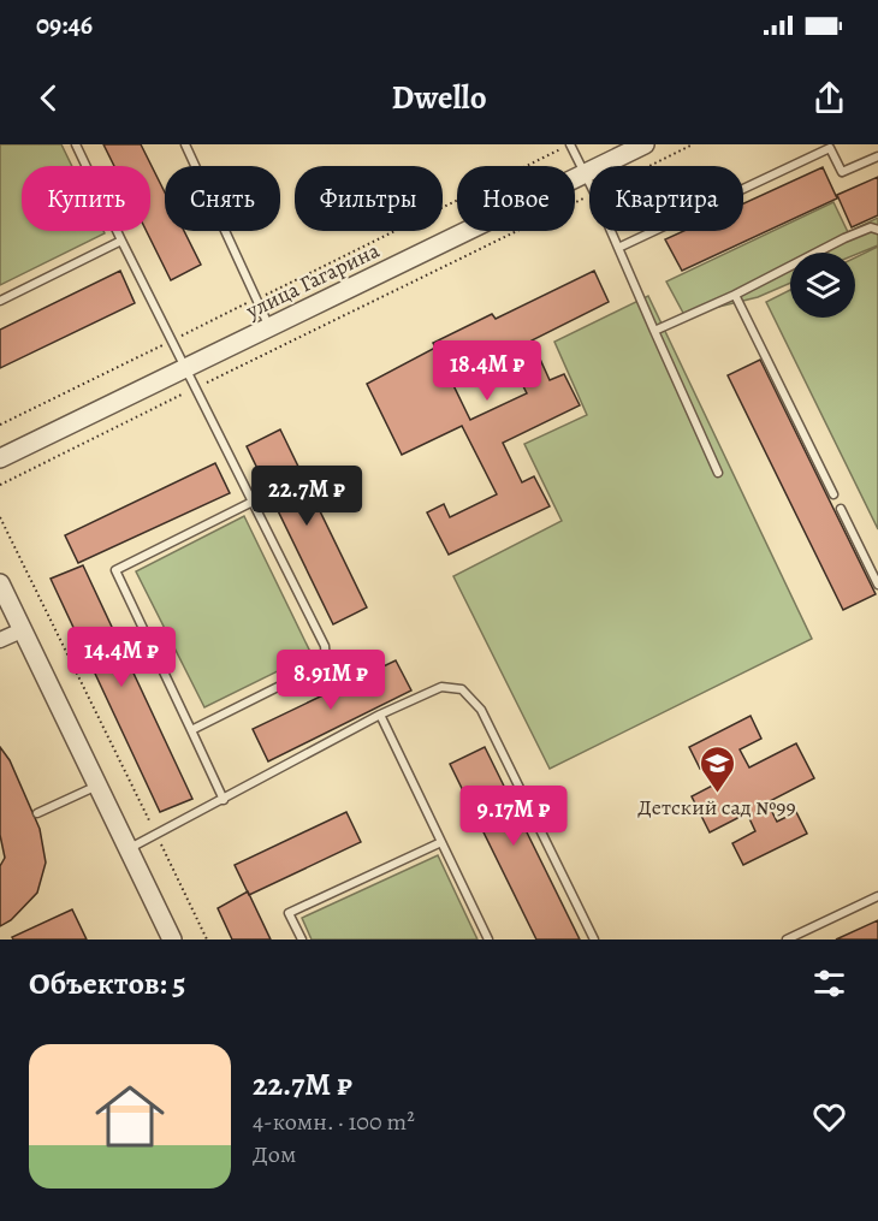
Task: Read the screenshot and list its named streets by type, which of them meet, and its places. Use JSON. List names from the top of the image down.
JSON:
{
  "streets": {
    "street": ["улица Гагарина"]
  },
  "places": {
    "school or university": ["Детский сад №99"]
  },
  "page": {
    "status": "09:46",
    "header": "Dwello",
    "chip": [
      "Купить",
      "Снять",
      "Фильтры",
      "Новое",
      "Квартира"
    ],
    "price": [
      "18.4M ₽",
      "22.7M ₽",
      "14.4M ₽",
      "8.91M ₽",
      "9.17M ₽"
    ],
    "heading": "Объектов: 5",
    "list": [
      {
        "name": "22.7M ₽",
        "note": "4-комн. · 100 m² · Дом"
      }
    ]
  }
}
